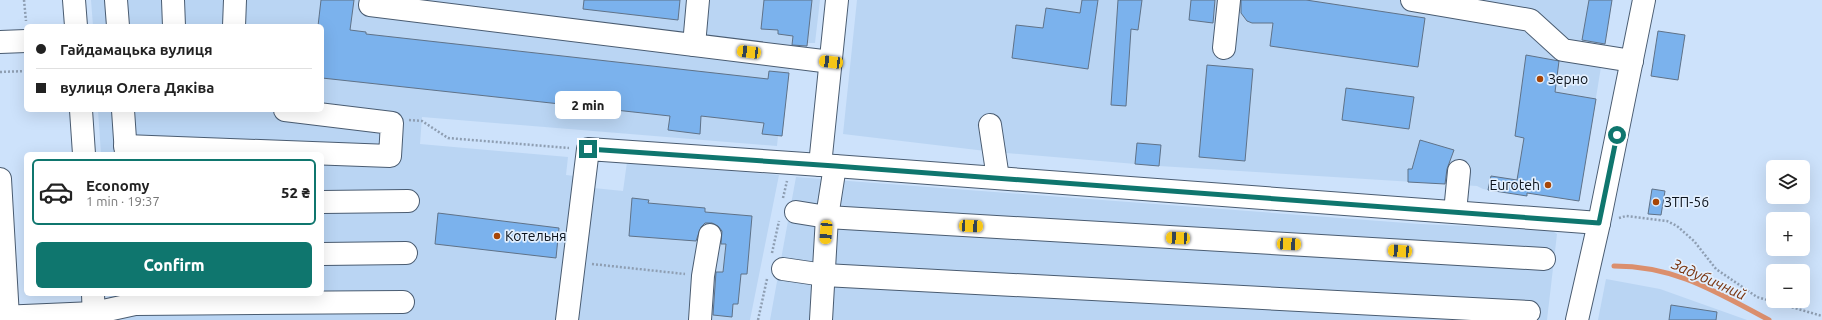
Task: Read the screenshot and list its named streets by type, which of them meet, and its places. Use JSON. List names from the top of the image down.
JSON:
{
  "water": ["Задубичний"],
  "places": [
    "Зерно",
    "Euroteh",
    "ЗТП-56",
    "Котельня"
  ],
  "page": {
    "banner": ["Гайдамацька вулиця", "вулиця Олега Дяківа"],
    "bubble": "2 min",
    "list": [
      {
        "name": "Economy",
        "note": "1 min · 19:37",
        "value": "52 ₴"
      }
    ],
    "map_buttons": ["+", "−"],
    "buttons": "Confirm"
  }
}
